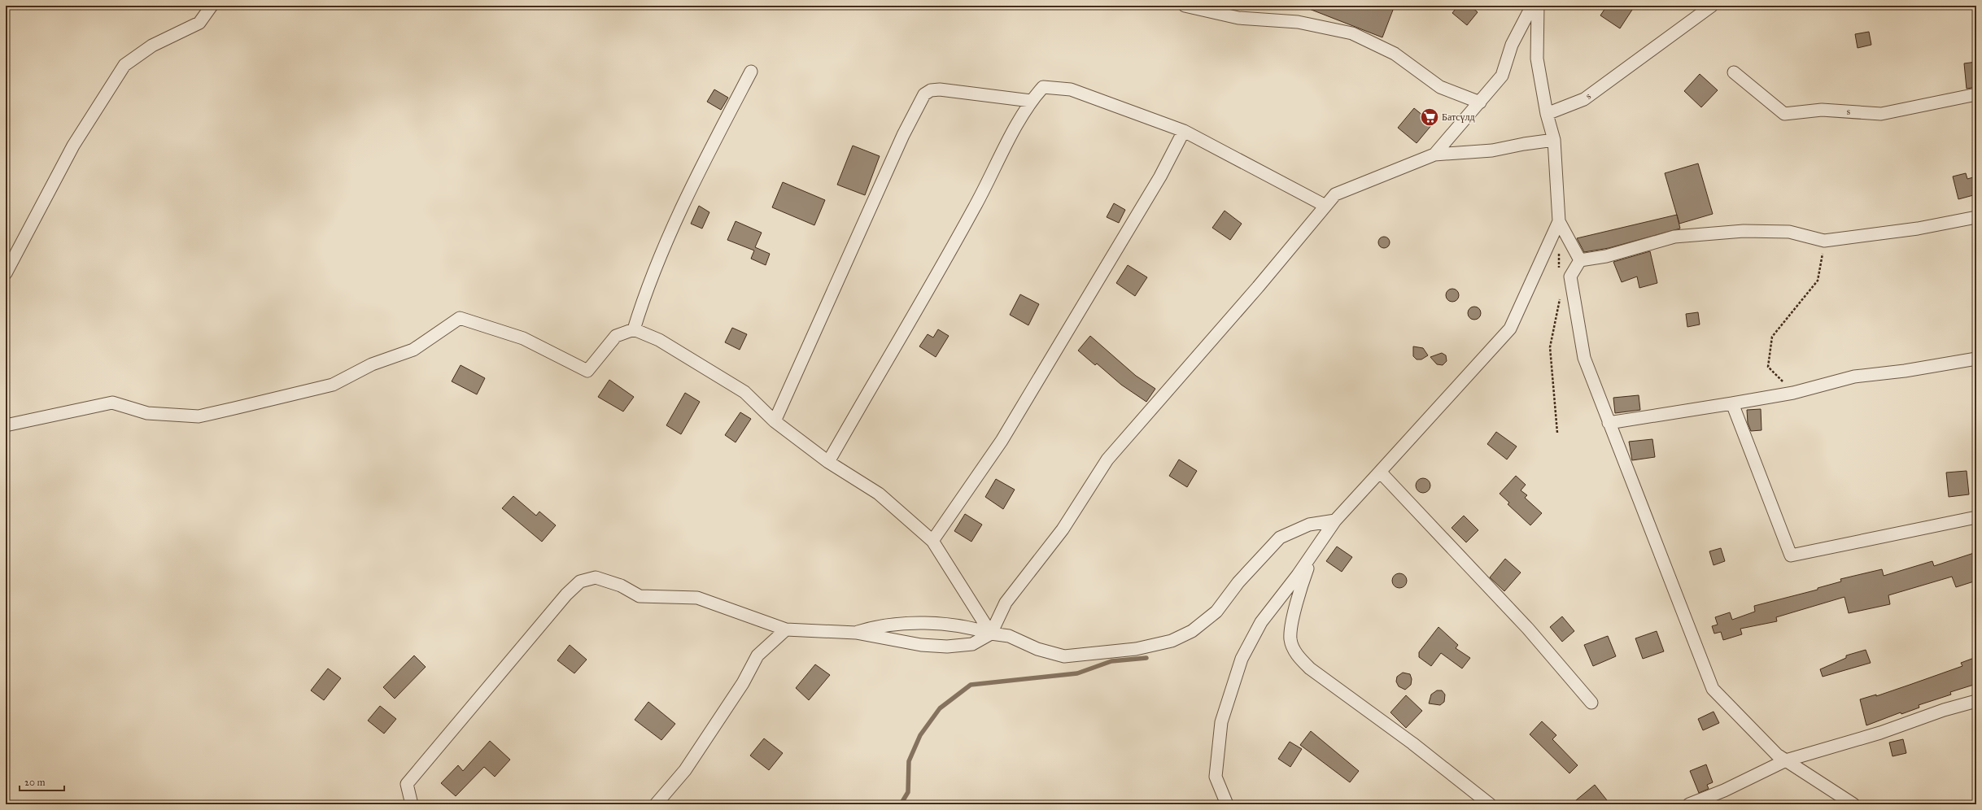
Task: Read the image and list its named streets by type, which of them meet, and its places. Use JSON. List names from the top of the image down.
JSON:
{
  "streets": {
    "street": ["s"]
  },
  "places": {
    "supermarket": ["Батсүлд"]
  },
  "scale_bar": "20 m"
}
